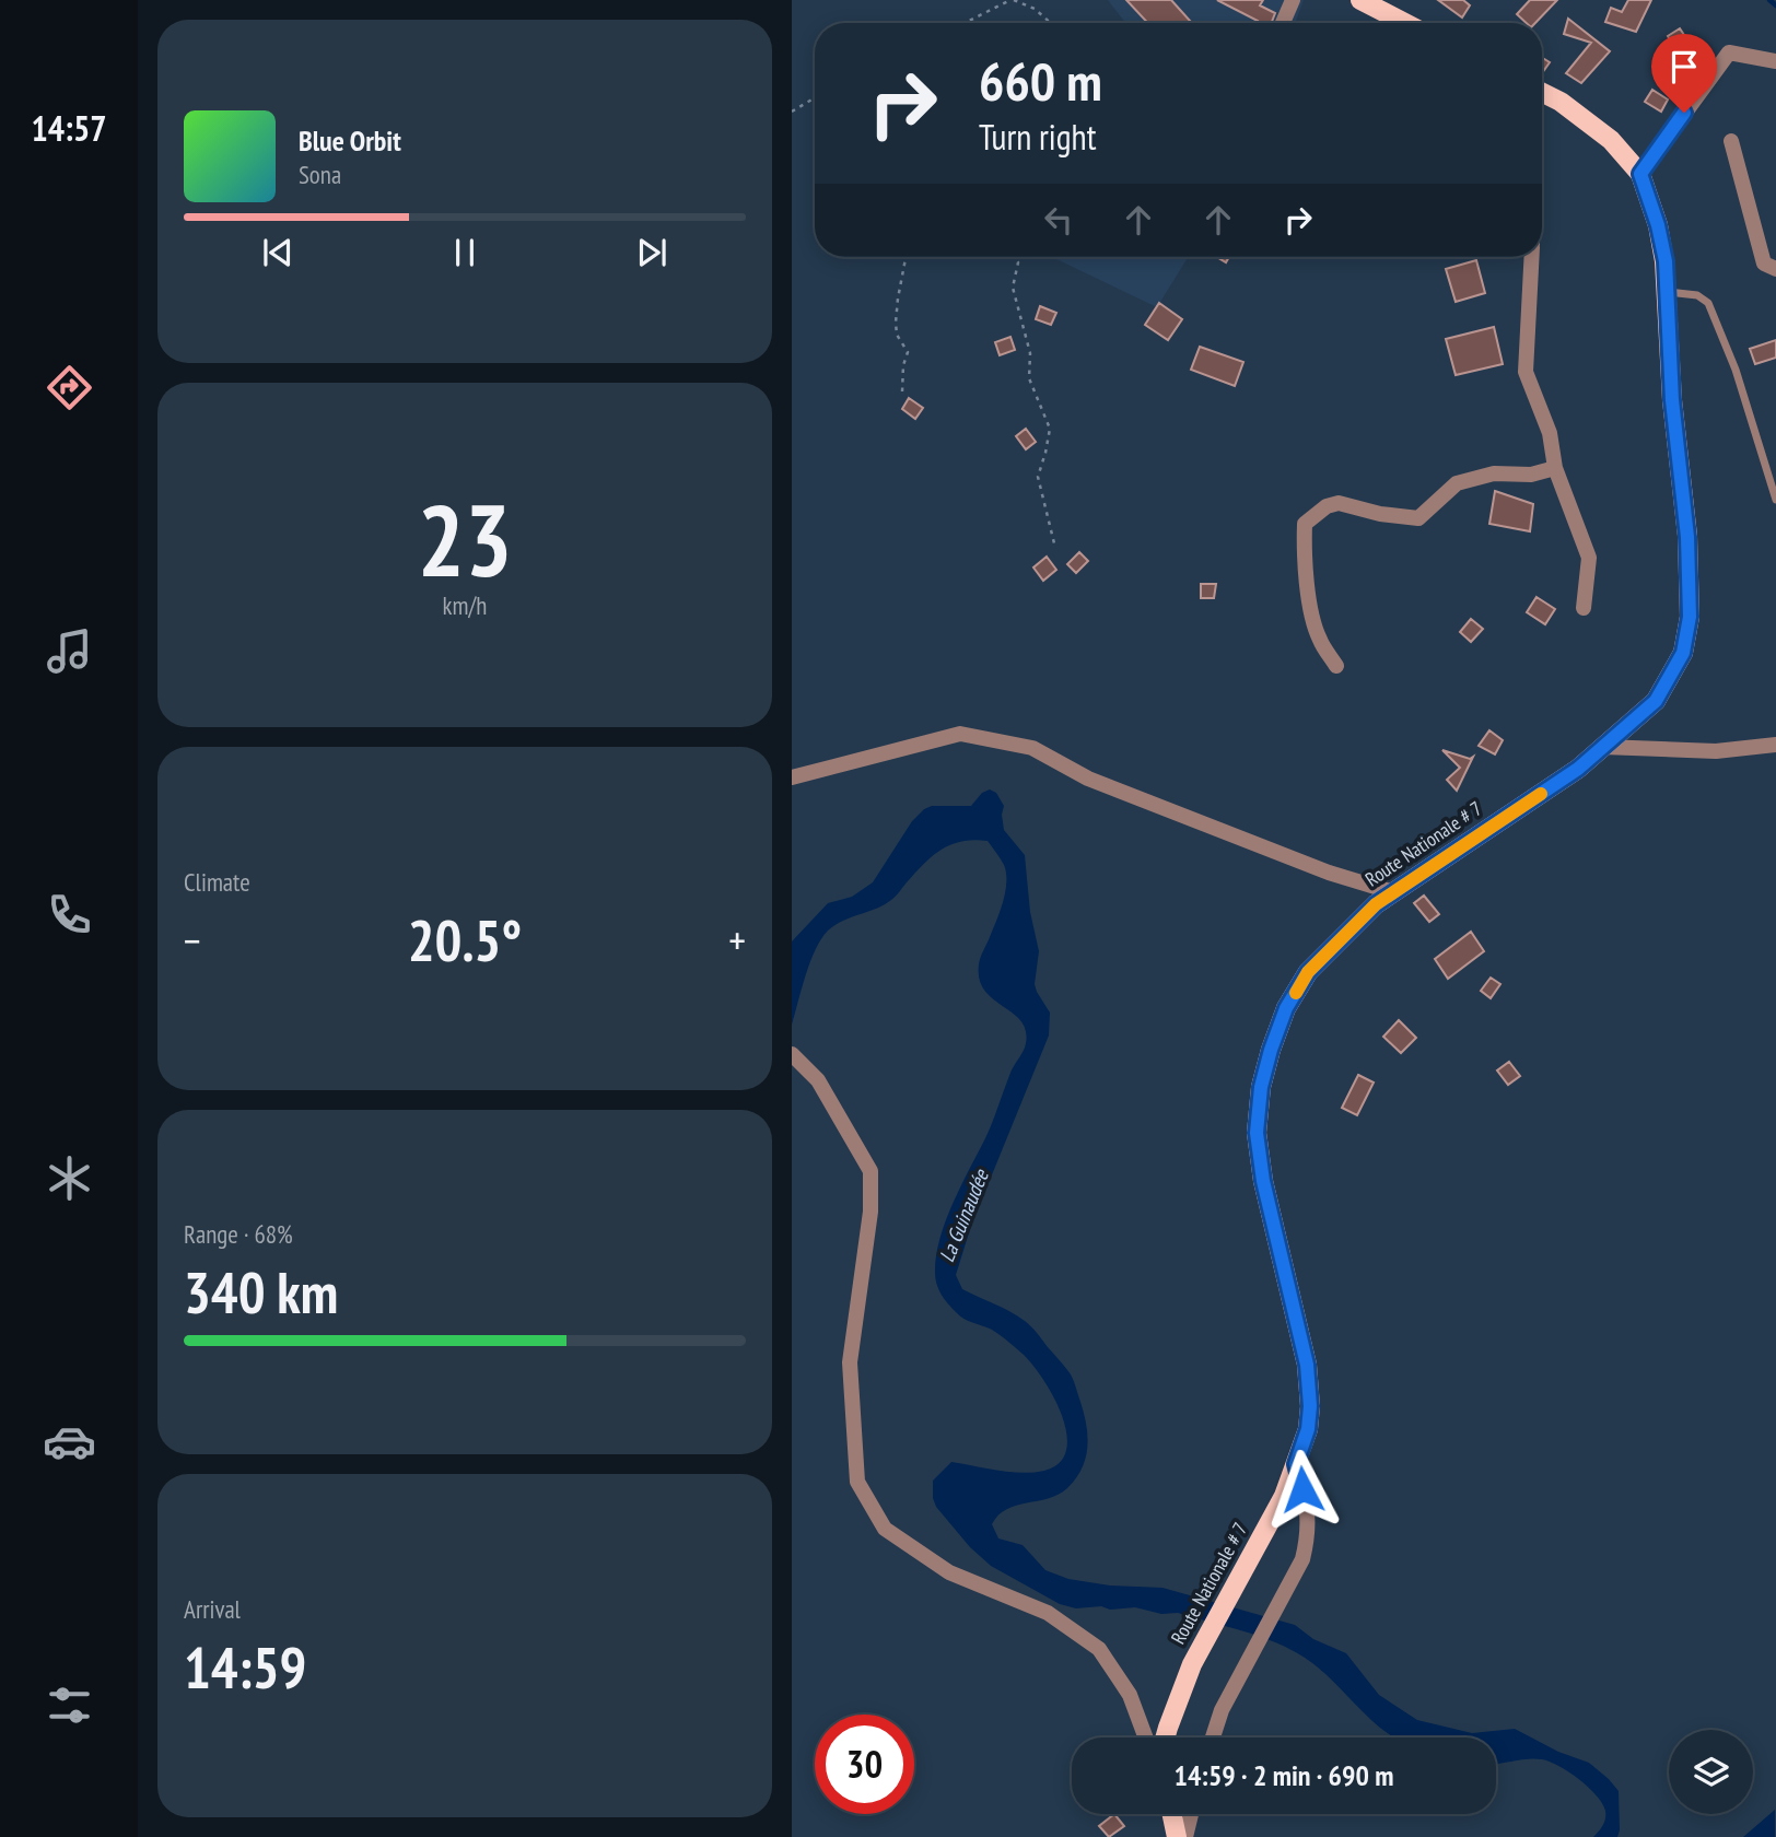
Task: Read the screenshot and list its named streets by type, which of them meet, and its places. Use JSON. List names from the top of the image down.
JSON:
{
  "streets": {
    "main road": ["Route Nationale # 7"]
  },
  "water": ["La Guinaudée"],
  "page": {
    "tabs": "14:57",
    "turn": ["660 m", "Turn right"],
    "song": ["Blue Orbit", "Sona"],
    "tile": [
      ["23", "km/h"],
      "Climate",
      ["Range · 68%", "340 km"],
      ["Arrival", "14:59"]
    ],
    "heat": ["−", "20.5°", "+"],
    "limit": "30",
    "trip": "14:59 · 2 min · 690 m"
  }
}
